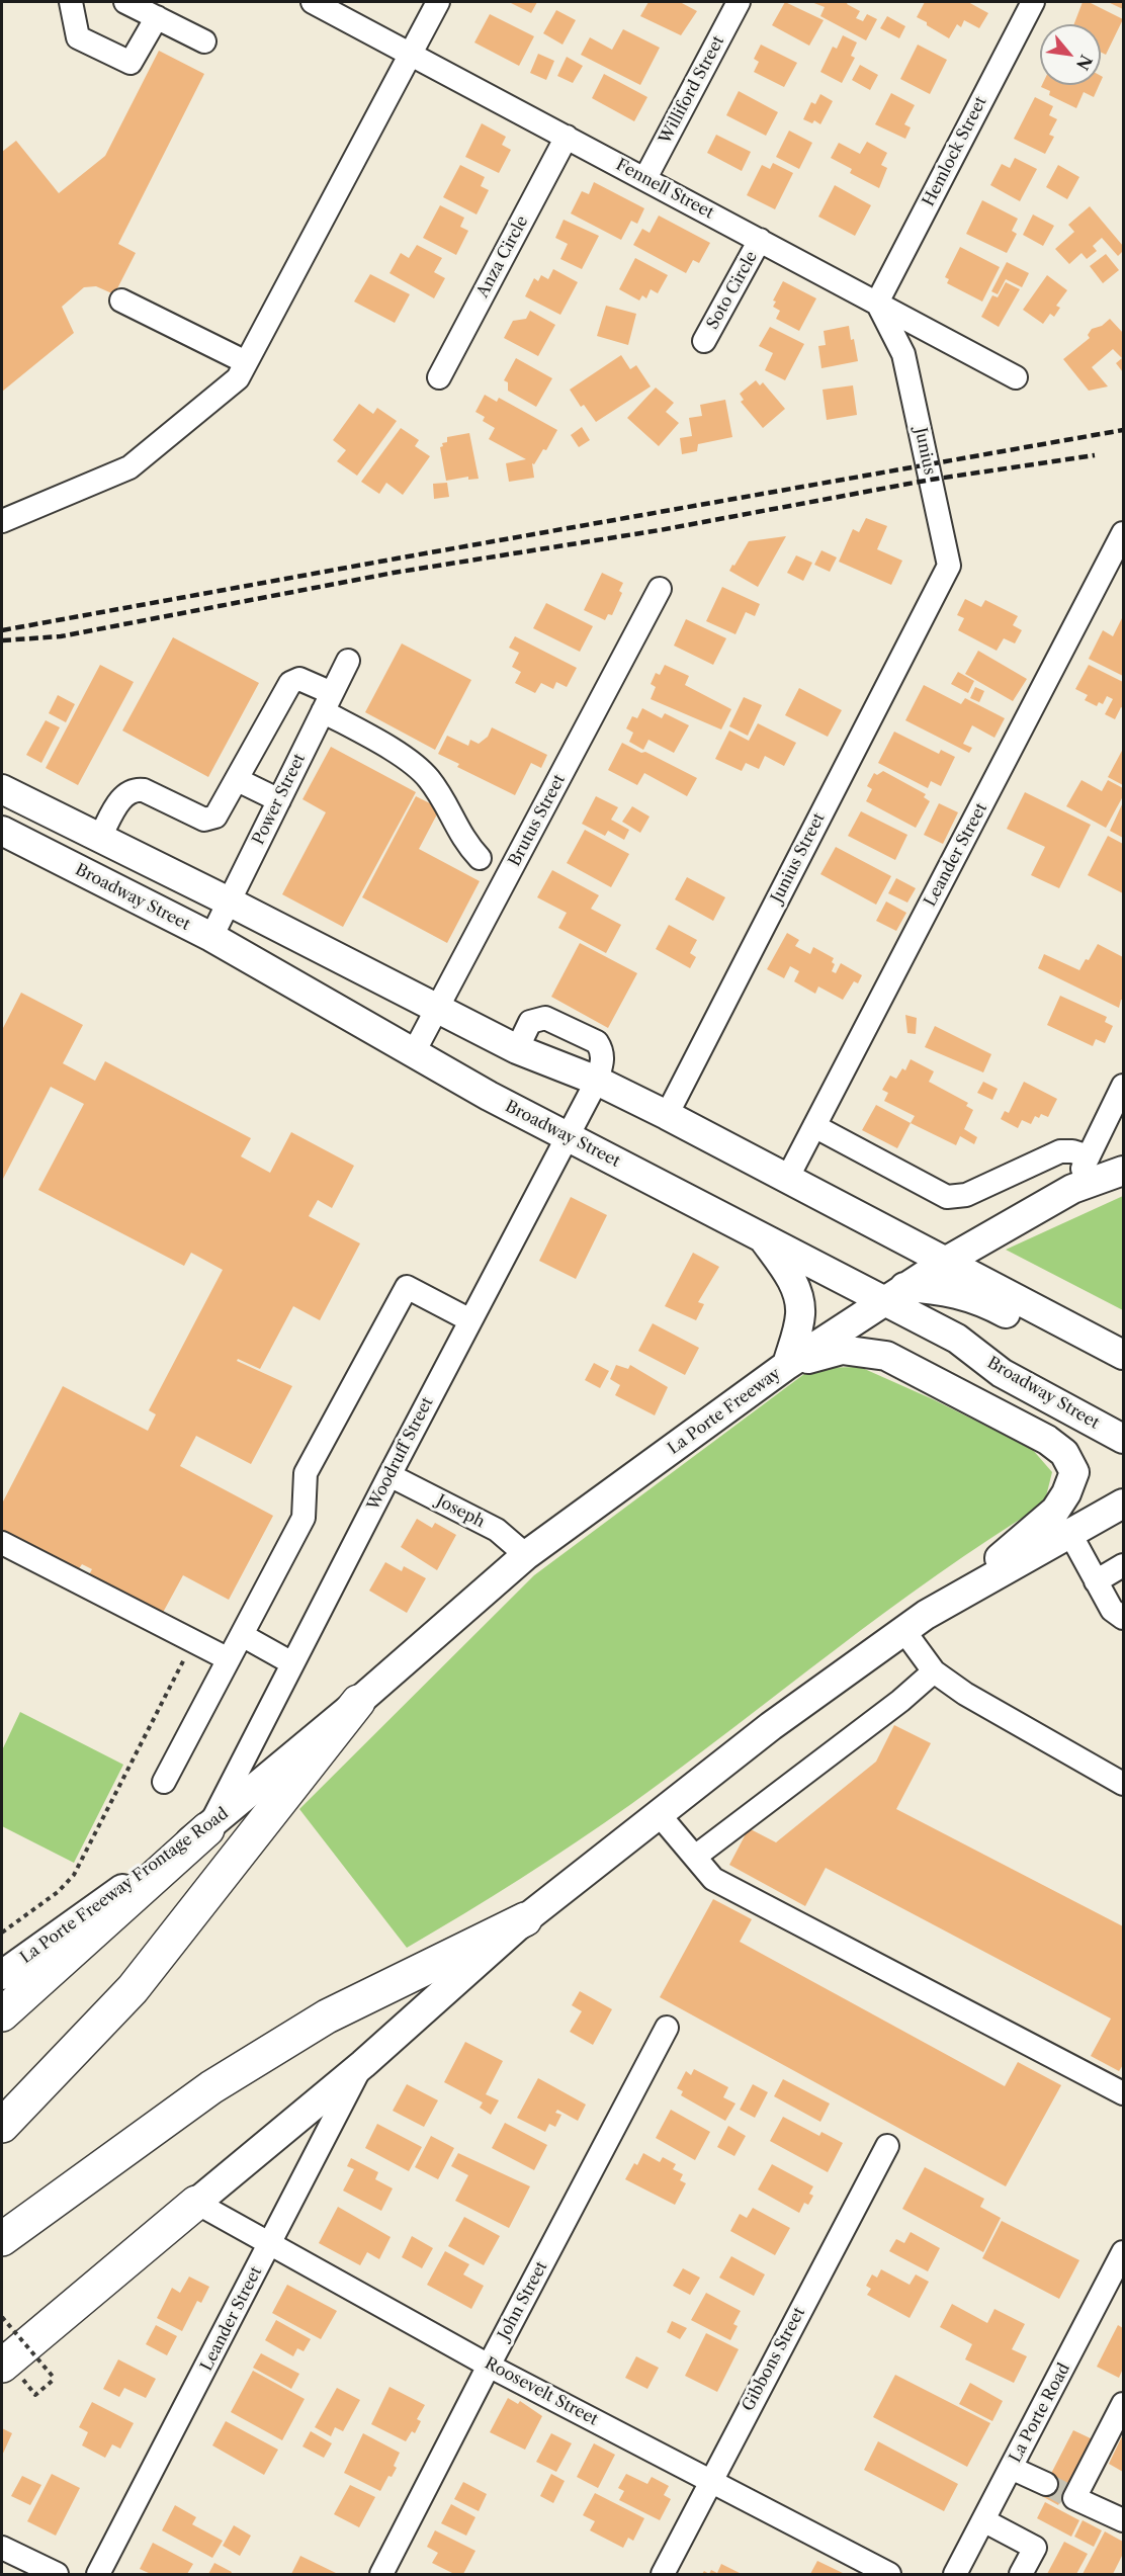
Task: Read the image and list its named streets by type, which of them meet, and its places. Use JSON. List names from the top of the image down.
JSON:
{
  "streets": {
    "main road": ["Broadway Street", "La Porte Freeway", "La Porte Freeway Frontage Road"],
    "street": [
      "Williford Street",
      "Hemlock Street",
      "Fennell Street",
      "Anza Circle",
      "Soto Circle",
      "Junius",
      "Power Street",
      "Brutus Street",
      "Leander Street",
      "Junius Street",
      "Woodruff Street",
      "Joseph",
      "John Street",
      "Gibbons Street",
      "Roosevelt Street",
      "La Porte Road"
    ]
  },
  "crossings": [
    ["Williford Street", "Fennell Street"],
    ["Hemlock Street", "Fennell Street"],
    ["Hemlock Street", "Junius"],
    ["Fennell Street", "Anza Circle"],
    ["Fennell Street", "Soto Circle"],
    ["Fennell Street", "Junius"],
    ["Junius", "Junius Street"],
    ["Power Street", "Broadway Street"],
    ["Brutus Street", "Broadway Street"],
    ["Leander Street", "Roosevelt Street"],
    ["Broadway Street", "La Porte Freeway"],
    ["Broadway Street", "Woodruff Street"],
    ["La Porte Freeway", "Joseph"],
    ["La Porte Freeway", "La Porte Freeway Frontage Road"],
    ["Woodruff Street", "Joseph"],
    ["Woodruff Street", "La Porte Freeway Frontage Road"],
    ["John Street", "Roosevelt Street"],
    ["Gibbons Street", "Roosevelt Street"]
  ],
  "north": "bottom right"
}
